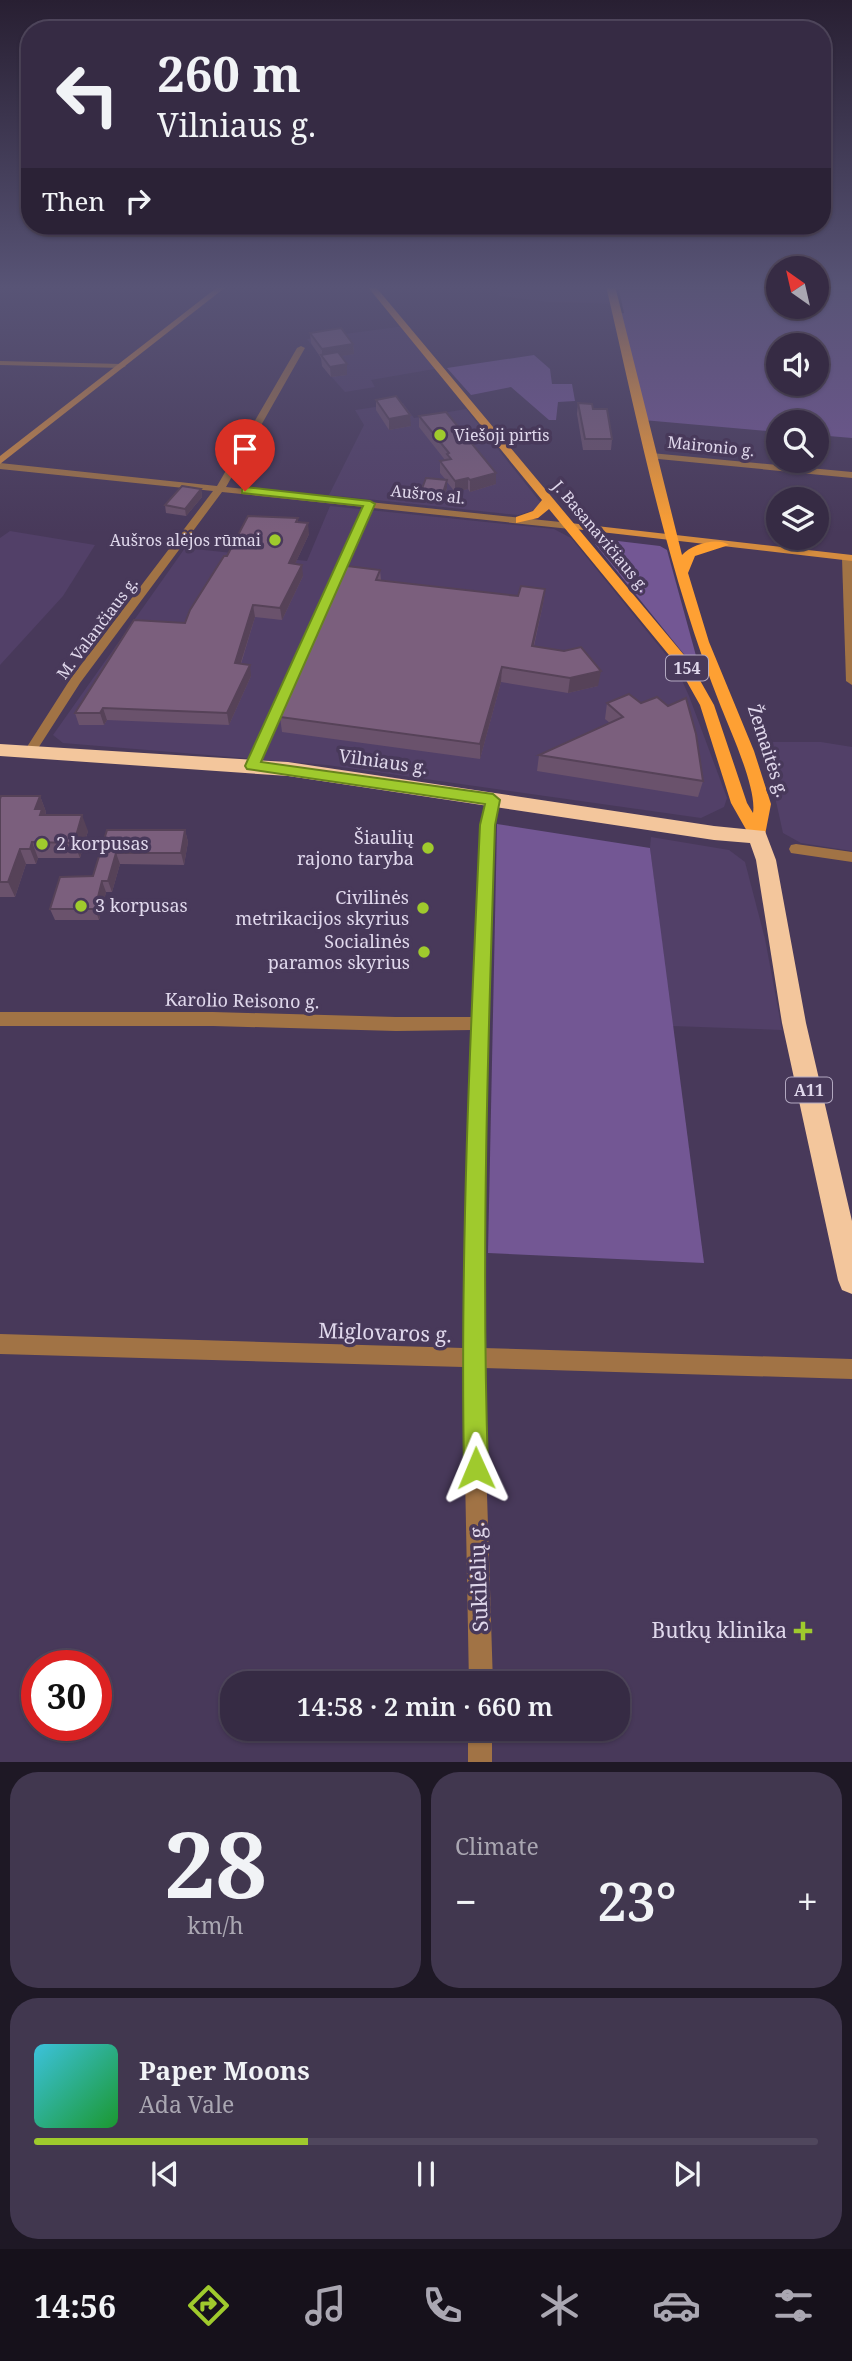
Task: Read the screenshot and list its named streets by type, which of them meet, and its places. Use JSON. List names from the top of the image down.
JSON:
{
  "streets": {
    "highway": ["Žemaitės g.", "Vilniaus g.", "A11"],
    "main road": ["Aušros al.", "J. Basanavičiaus g.", "154"],
    "street": [
      "Maironio g.",
      "M. Valančiaus g.",
      "Karolio Reisono g.",
      "Miglovaros g.",
      "Sukilėlių g."
    ]
  },
  "crossings": [
    ["Maironio g.", "Žemaitės g."],
    ["Aušros al.", "J. Basanavičiaus g."],
    ["Aušros al.", "M. Valančiaus g."],
    ["Aušros al.", "Žemaitės g."],
    ["J. Basanavičiaus g.", "Žemaitės g."],
    ["J. Basanavičiaus g.", "Vilniaus g."],
    ["M. Valančiaus g.", "Vilniaus g."],
    ["Žemaitės g.", "Vilniaus g."],
    ["Vilniaus g.", "Sukilėlių g."],
    ["Karolio Reisono g.", "Sukilėlių g."],
    ["Miglovaros g.", "Sukilėlių g."]
  ],
  "places": {
    "other": [
      "Viešoji pirtis",
      "Aušros alėjos rūmai",
      "2 korpusas",
      "Šiaulių rajono taryba",
      "3 korpusas",
      "Civilinės metrikacijos skyrius",
      "Socialinės paramos skyrius"
    ],
    "health": ["Butkų klinika"]
  },
  "north": "top left",
  "page": {
    "turn": ["260 m", "Vilniaus g."],
    "then": "Then",
    "limit": "30",
    "trip": "14:58 · 2 min · 660 m",
    "tile": [
      ["28", "km/h"],
      "Climate"
    ],
    "heat": ["−", "23°", "+"],
    "song": ["Paper Moons", "Ada Vale"],
    "tabs": "14:56"
  }
}
